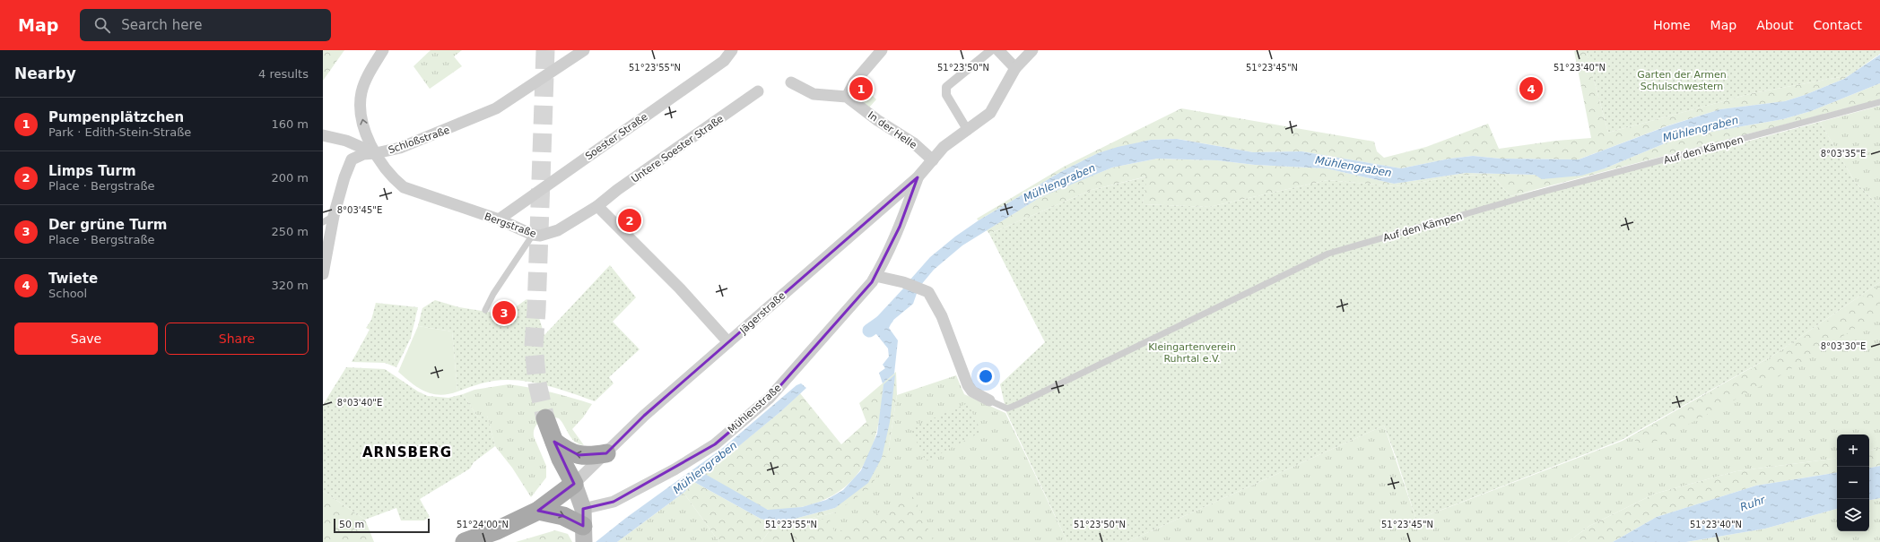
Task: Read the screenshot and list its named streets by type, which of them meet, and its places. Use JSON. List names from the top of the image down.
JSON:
{
  "streets": {
    "main road": ["Jägerstraße"],
    "street": [
      "In der Helle",
      "Soester Straße",
      "Schloßstraße",
      "Untere Soester Straße",
      "Bergstraße",
      "Mühlenstraße"
    ],
    "lane": ["Auf den Kämpen"]
  },
  "crossings": [
    ["In der Helle", "Jägerstraße"],
    ["Soester Straße", "Bergstraße"],
    ["Schloßstraße", "Bergstraße"],
    ["Untere Soester Straße", "Bergstraße"],
    ["Jägerstraße", "Mühlenstraße"]
  ],
  "districts": ["ARNSBERG"],
  "water": ["Mühlengraben", "Ruhr"],
  "parks": ["Garten der Armen Schulschwestern", "Kleingartenverein Ruhrtal e.V."],
  "scale_bar": "50 m",
  "page": {
    "header": "Map",
    "search": "Search here",
    "nav": [
      "Home",
      "Map",
      "About",
      "Contact"
    ],
    "heading": ["Nearby", "4 results"],
    "pins": [
      "1",
      "4",
      "2",
      "3"
    ],
    "list": [
      {
        "mark": "1",
        "name": "Pumpenplätzchen",
        "note": "Park · Edith-Stein-Straße",
        "value": "160 m"
      },
      {
        "mark": "2",
        "name": "Limps Turm",
        "note": "Place · Bergstraße",
        "value": "200 m"
      },
      {
        "mark": "3",
        "name": "Der grüne Turm",
        "note": "Place · Bergstraße",
        "value": "250 m"
      },
      {
        "mark": "4",
        "name": "Twiete",
        "note": "School",
        "value": "320 m"
      }
    ],
    "buttons": ["Save", "Share"],
    "map_buttons": ["+", "−"],
    "scale": "50 m"
  },
  "coordinates": [
    "51°23'55\"N",
    "51°23'50\"N",
    "51°23'45\"N",
    "51°23'40\"N",
    "8°03'35\"E",
    "8°03'45\"E",
    "8°03'30\"E",
    "8°03'40\"E",
    "51°24'00\"N"
  ]
}
